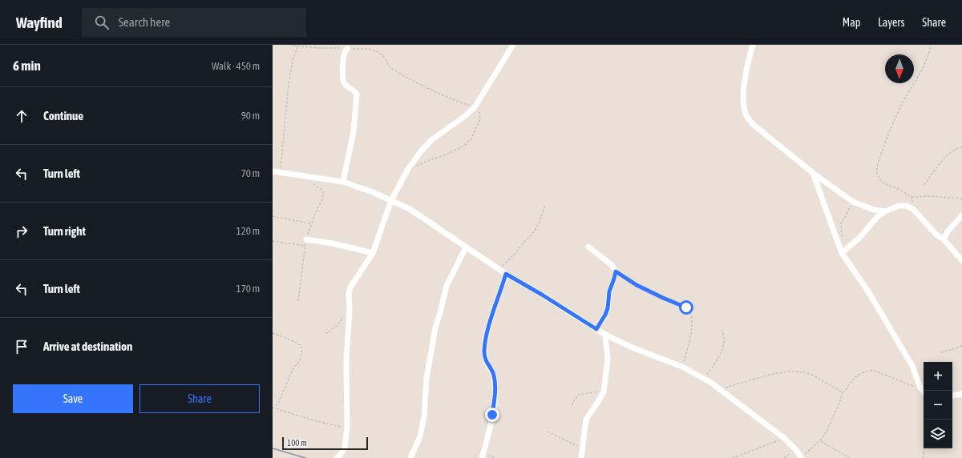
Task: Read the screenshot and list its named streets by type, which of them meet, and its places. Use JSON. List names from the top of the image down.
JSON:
{
  "scale_bar": "100 m",
  "north": "bottom",
  "page": {
    "header": "Wayfind",
    "search": "Search here",
    "nav": ["Map", "Layers", "Share"],
    "heading": ["6 min", "Walk · 450 m"],
    "list": [
      ["Continue", "90 m"],
      ["Turn left", "70 m"],
      ["Turn right", "120 m"],
      ["Turn left", "170 m"],
      "Arrive at destination"
    ],
    "map_buttons": ["+", "−"],
    "buttons": ["Save", "Share"],
    "scale": "100 m"
  }
}
